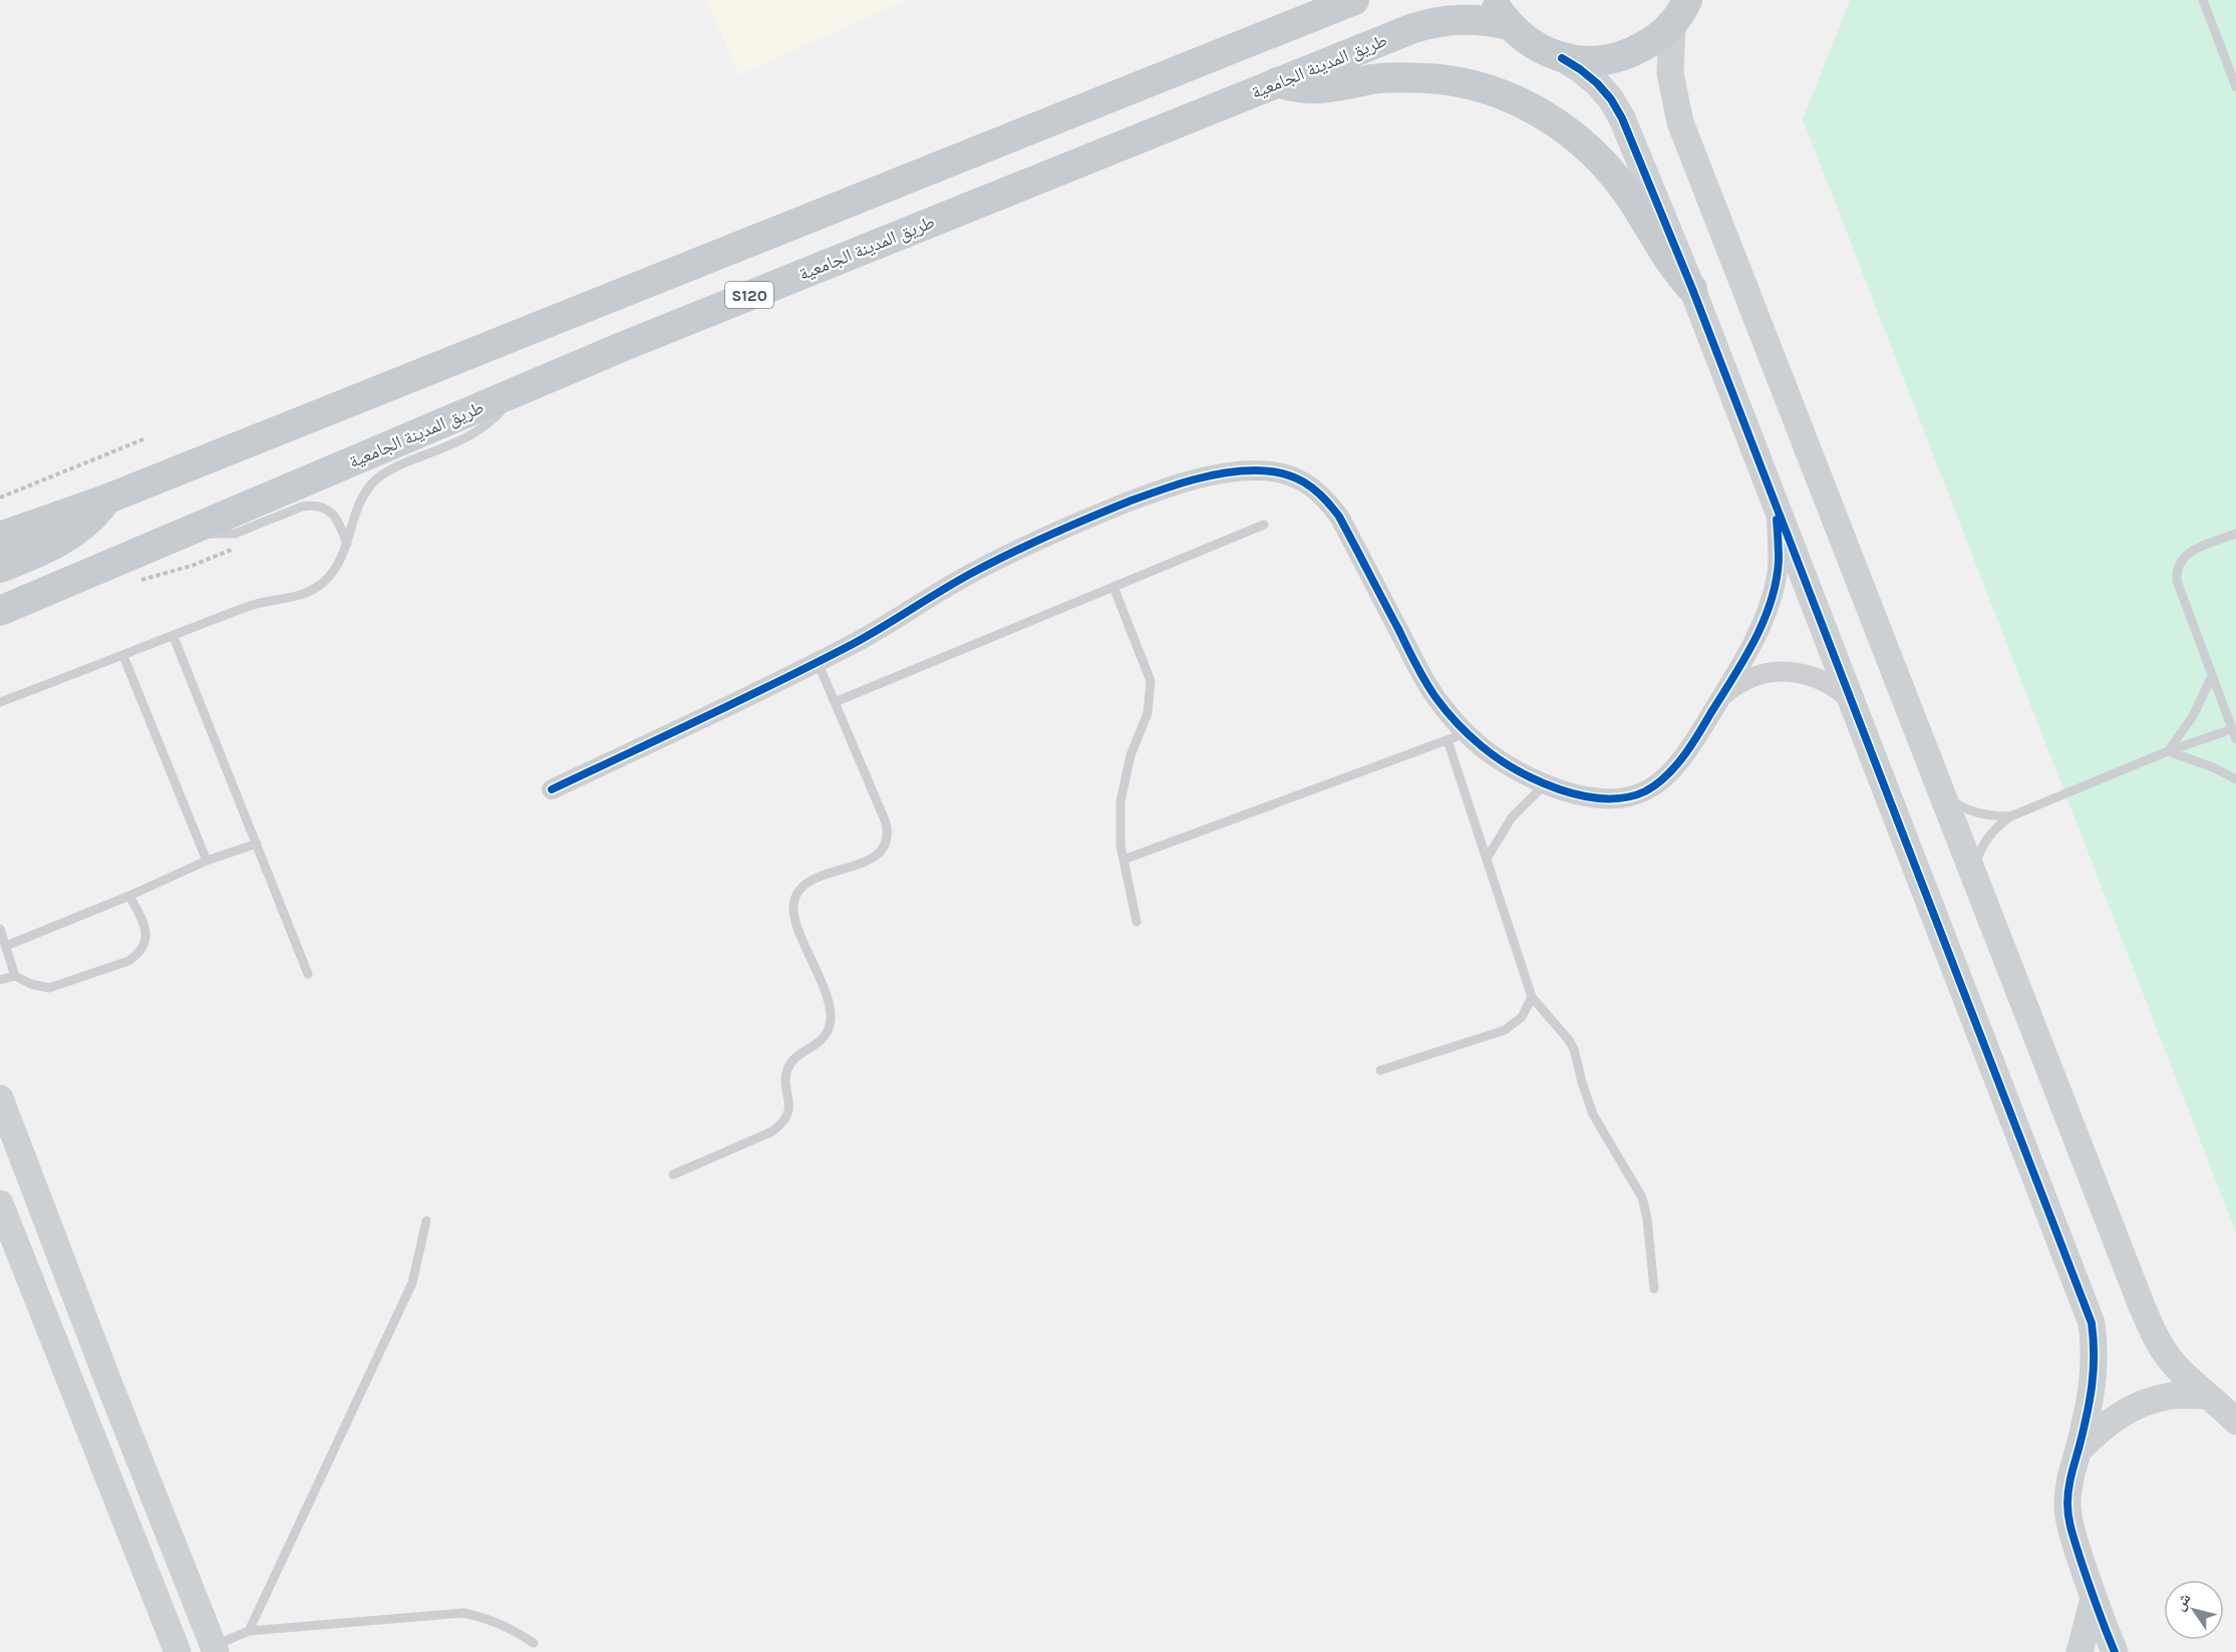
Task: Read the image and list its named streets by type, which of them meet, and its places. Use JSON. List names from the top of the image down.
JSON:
{
  "streets": {
    "main road": ["طريق المدينة الجامعية", "S120"]
  },
  "north": "top left"
}
